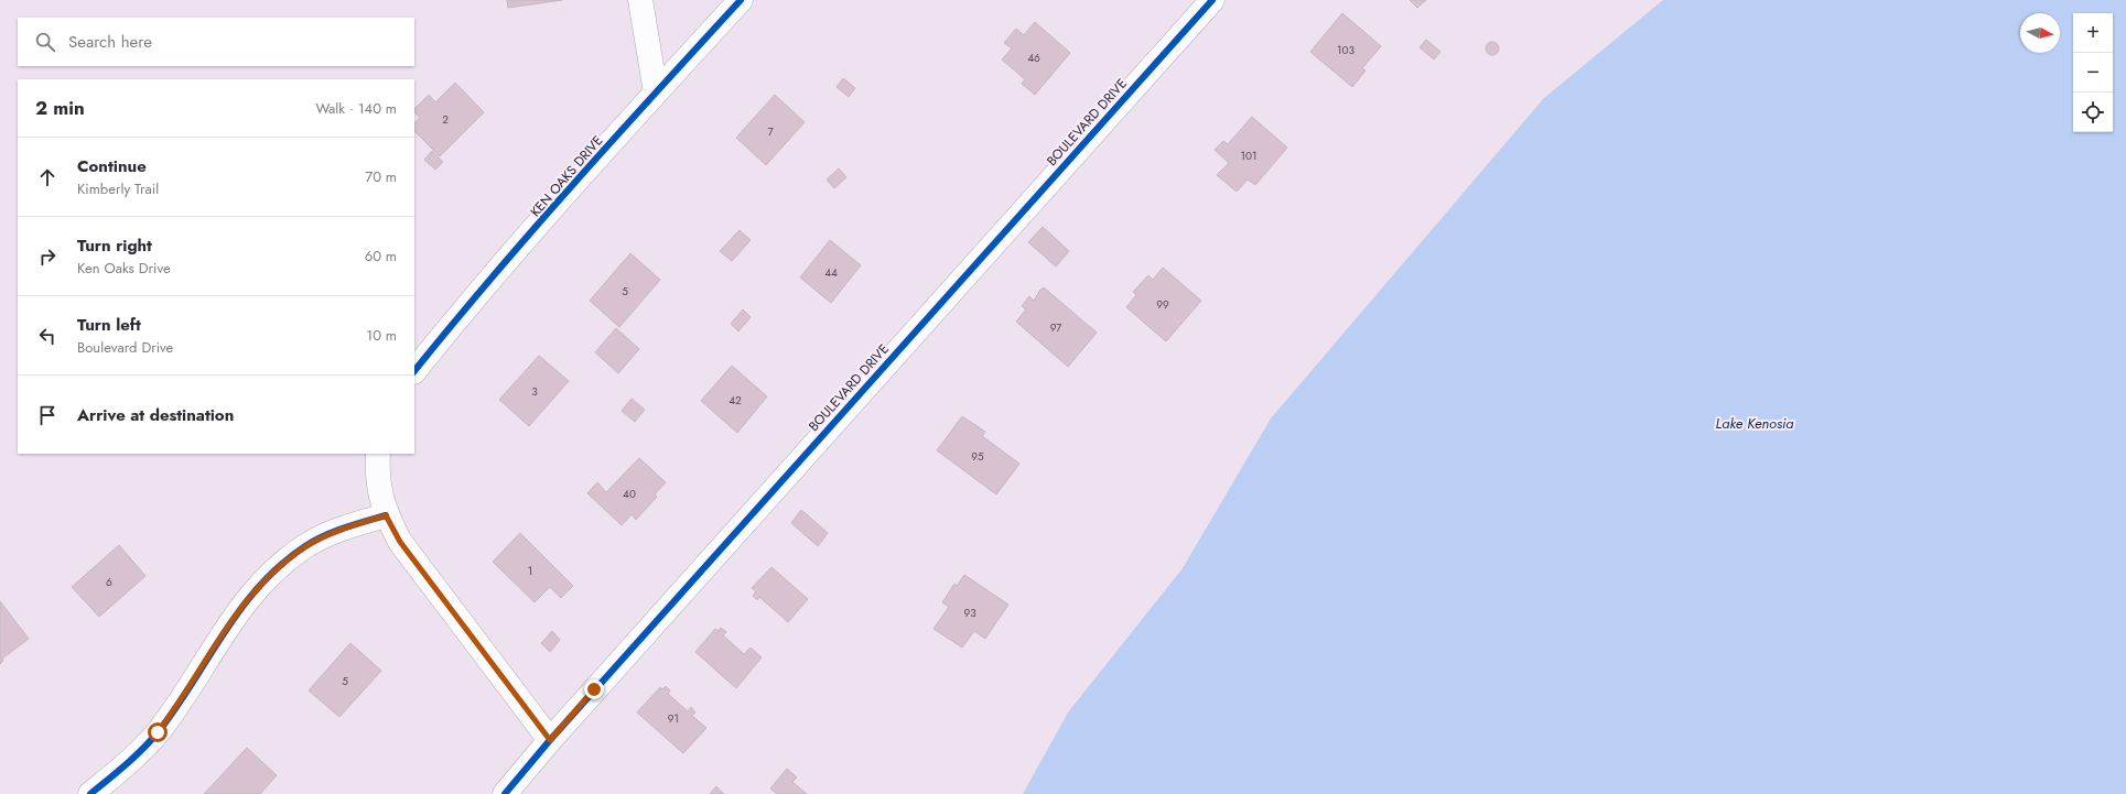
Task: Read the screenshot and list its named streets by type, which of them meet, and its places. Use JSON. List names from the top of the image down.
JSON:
{
  "streets": {
    "street": ["BOULEVARD DRIVE", "KEN OAKS DRIVE"]
  },
  "water": ["Lake Kenosia"],
  "house_numbers": [
    "103",
    "46",
    "2",
    "7",
    "101",
    "44",
    "5",
    "99",
    "97",
    "3",
    "42",
    "95",
    "40",
    "1",
    "6",
    "93",
    "5",
    "91"
  ],
  "north": "right",
  "page": {
    "map_buttons": ["+", "−"],
    "search": "Search here",
    "heading": ["2 min", "Walk · 140 m"],
    "list": [
      ["Continue", "Kimberly Trail", "70 m"],
      ["Turn right", "Ken Oaks Drive", "60 m"],
      ["Turn left", "Boulevard Drive", "10 m"],
      "Arrive at destination"
    ]
  }
}
